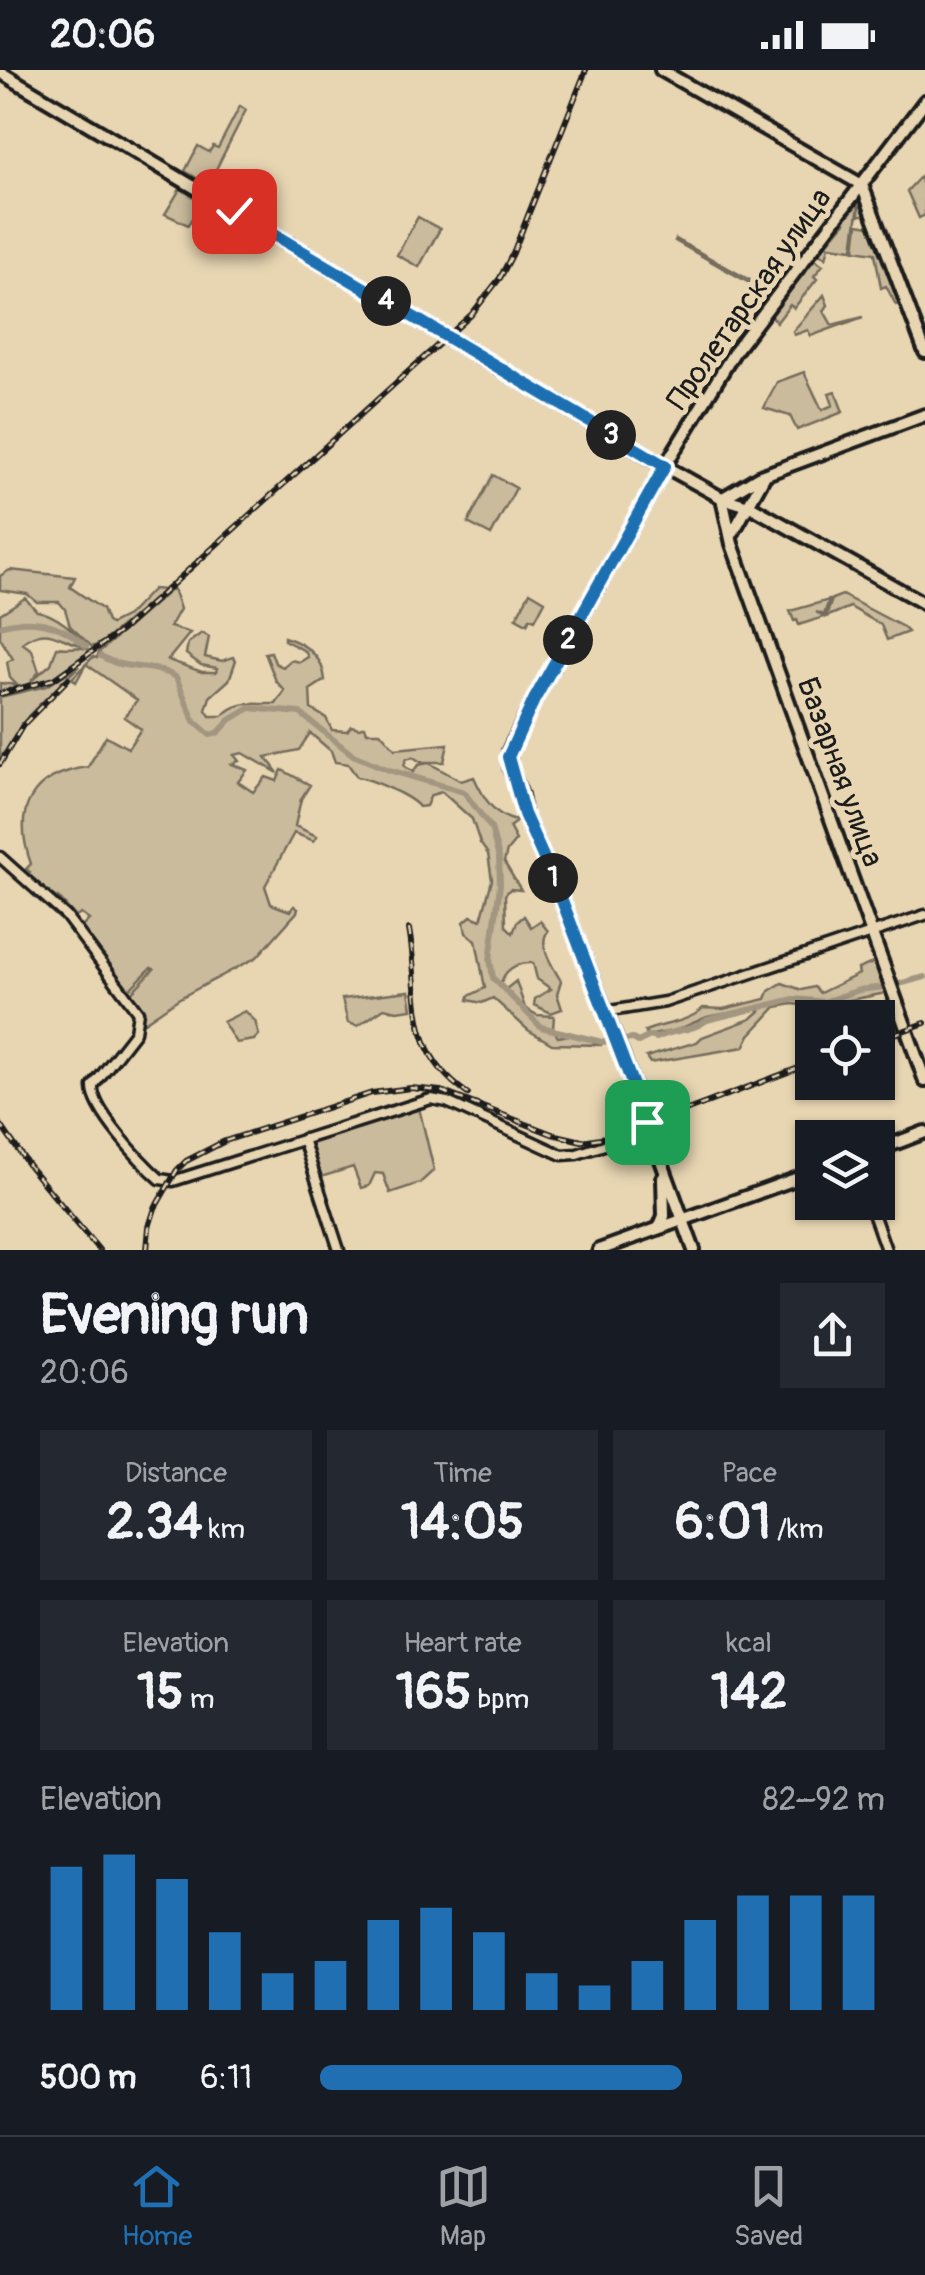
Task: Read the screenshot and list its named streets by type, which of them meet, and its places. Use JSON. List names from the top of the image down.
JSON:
{
  "streets": {
    "main road": ["Пролетарская улица", "Базарная улица"]
  },
  "page": {
    "status": "20:06",
    "pins": [
      "4",
      "3",
      "2",
      "1"
    ],
    "heading": ["Evening run", "20:06"],
    "stats": [
      ["Distance", "2.34 km"],
      ["Time", "14:05"],
      ["Pace", "6:01 /km"],
      ["Elevation", "15 m"],
      ["Heart rate", "165 bpm"],
      ["kcal", "142"]
    ],
    "chart": ["Elevation", "82–92 m"],
    "list": [
      {
        "name": "500 m",
        "note": "6:11"
      }
    ],
    "tabs": ["Home", "Map", "Saved"]
  }
}
